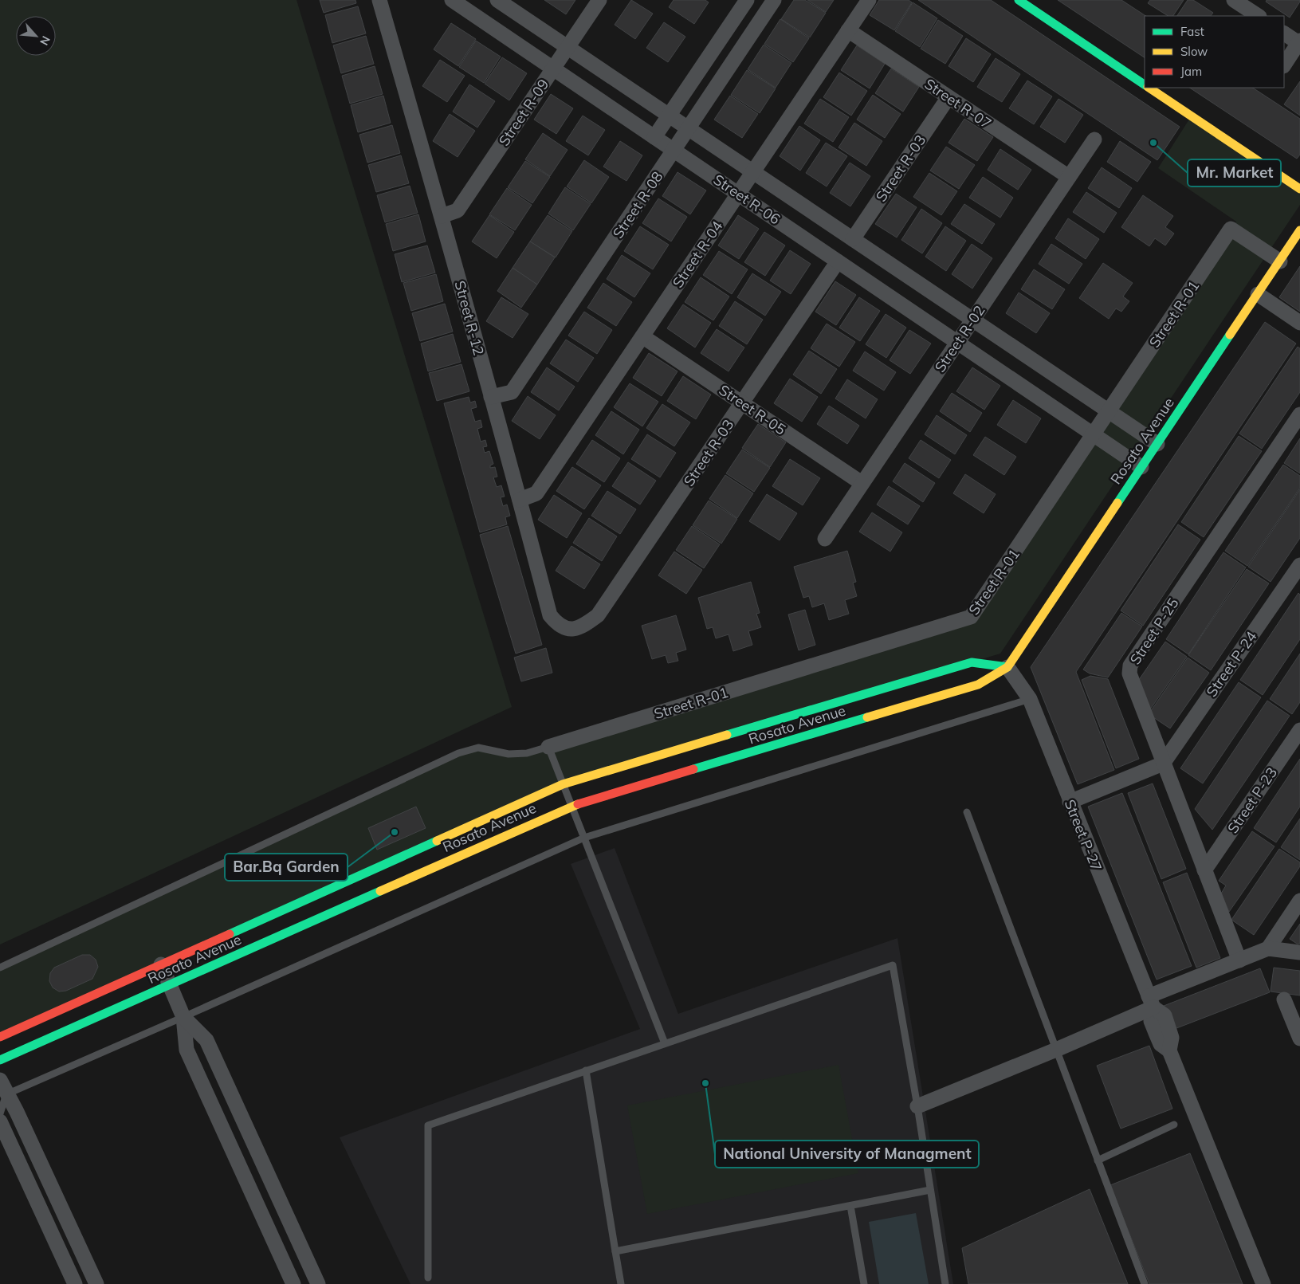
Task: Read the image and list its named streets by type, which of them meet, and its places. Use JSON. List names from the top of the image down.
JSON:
{
  "streets": {
    "street": [
      "Street R-07",
      "Street R-09",
      "Street R-03",
      "Street R-06",
      "Street R-08",
      "Street R-04",
      "Street R-01",
      "Street R-12",
      "Street R-02",
      "Street R-05",
      "Rosato Avenue",
      "Street P-25",
      "Street P-24",
      "Street P-23",
      "Street P-27"
    ]
  },
  "crossings": [
    ["Street R-07", "Street R-03"],
    ["Street R-07", "Street R-04"],
    ["Street R-07", "Street R-02"],
    ["Street R-09", "Street R-06"],
    ["Street R-09", "Street R-12"],
    ["Street R-03", "Street R-06"],
    ["Street R-03", "Street R-12"],
    ["Street R-03", "Street R-05"],
    ["Street R-06", "Street R-08"],
    ["Street R-06", "Street R-04"],
    ["Street R-06", "Street R-01"],
    ["Street R-06", "Street R-02"],
    ["Street R-06", "Rosato Avenue"],
    ["Street R-08", "Street R-12"],
    ["Street R-04", "Street R-12"],
    ["Street R-04", "Street R-05"],
    ["Street R-01", "Rosato Avenue"],
    ["Street R-02", "Street R-05"],
    ["Rosato Avenue", "Street P-27"],
    ["Street P-25", "Street P-24"],
    ["Street P-25", "Street P-23"]
  ],
  "places": ["Mr. Market", "Bar.Bq Garden", "National University of Managment"],
  "legend": ["Fast", "Slow", "Jam"],
  "north": "bottom right"
}
